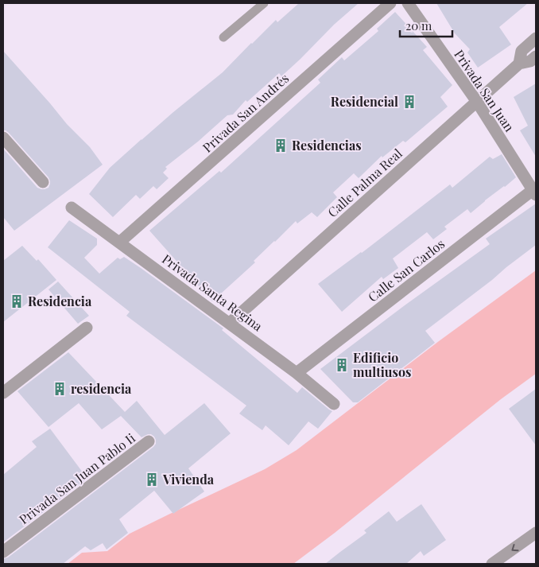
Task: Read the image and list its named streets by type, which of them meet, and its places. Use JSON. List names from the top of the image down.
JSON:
{
  "streets": {
    "street": [
      "Privada San Juan",
      "Privada San Andrés",
      "Calle Palma Real",
      "Calle San Carlos",
      "Privada Santa Regina",
      "Privada San Juan Pablo Ii"
    ]
  },
  "crossings": [
    ["Privada San Juan", "Calle Palma Real"],
    ["Privada San Juan", "Calle San Carlos"],
    ["Privada San Andrés", "Privada Santa Regina"],
    ["Calle Palma Real", "Privada Santa Regina"],
    ["Calle San Carlos", "Privada Santa Regina"]
  ],
  "places": {
    "building": [
      "Residencial",
      "Residencias",
      "Residencia",
      "Edificio multiusos",
      "residencia",
      "Vivienda"
    ]
  },
  "scale_bar": "20 m"
}
